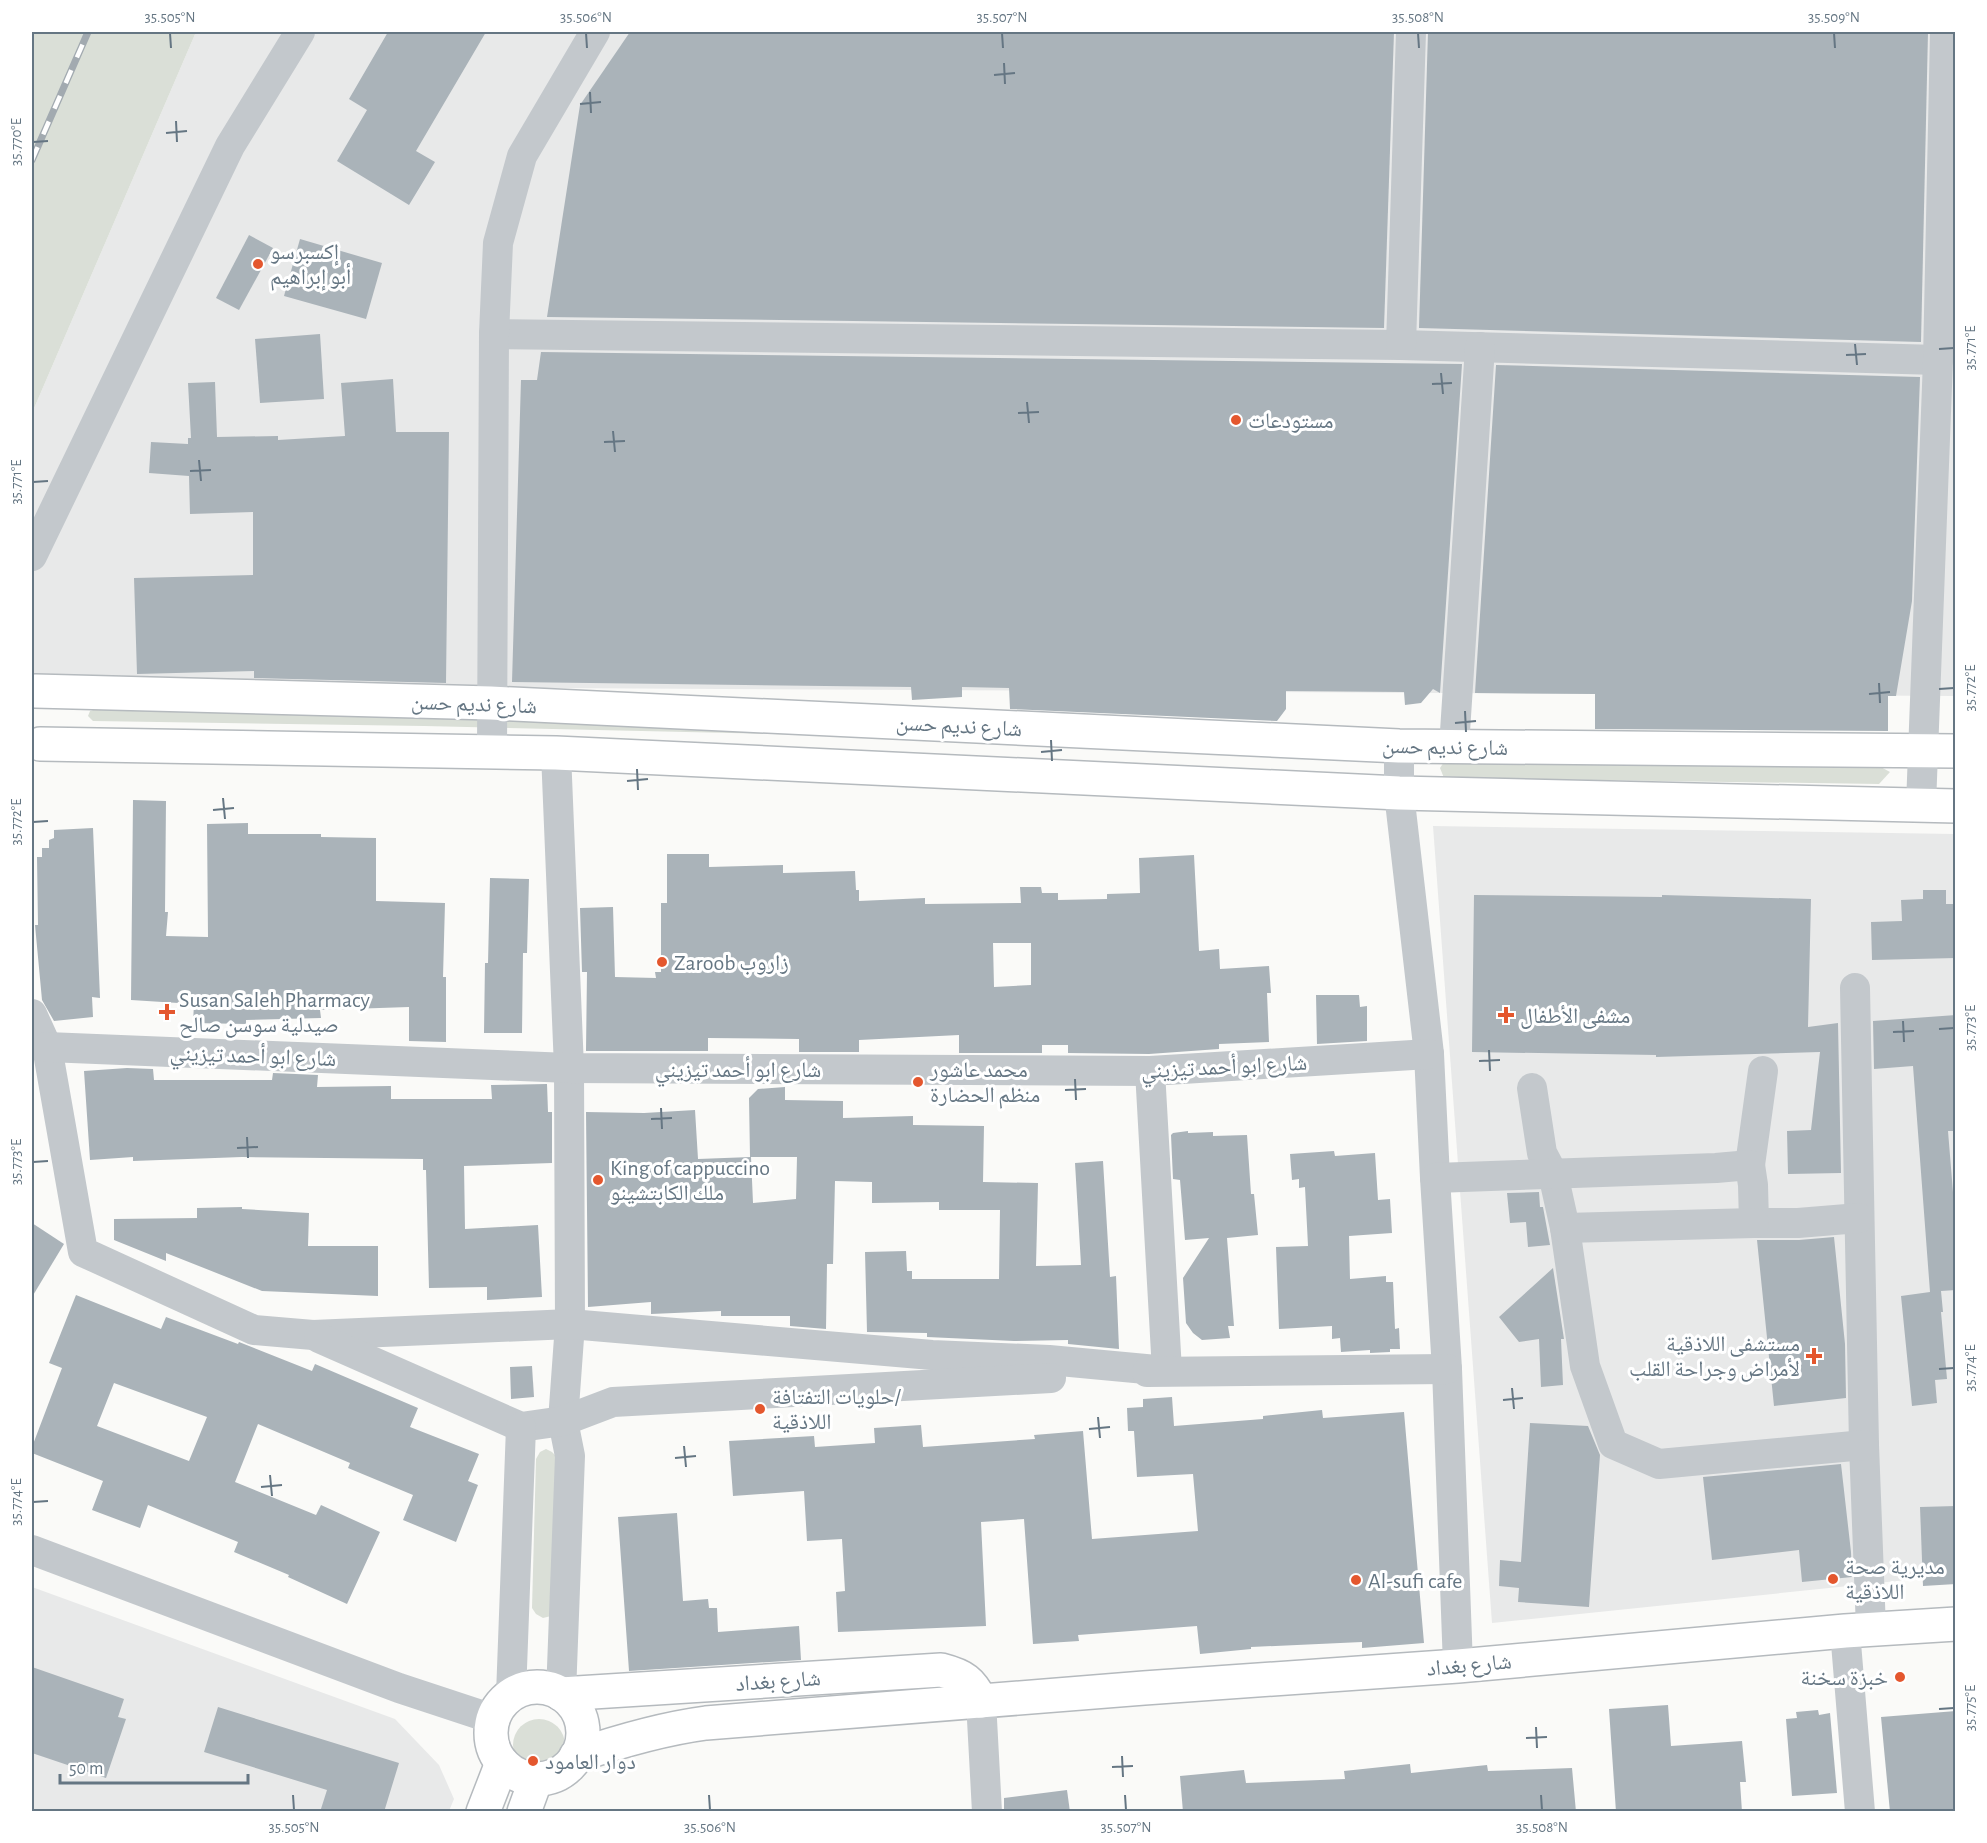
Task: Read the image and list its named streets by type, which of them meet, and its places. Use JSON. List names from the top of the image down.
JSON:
{
  "streets": {
    "main road": ["شارع نديم حسن", "شارع بغداد"],
    "street": ["شارع ابو أحمد تيزيني"]
  },
  "places": {
    "other": [
      "إكسبرسو أبو إبراهيم",
      "مستودعات",
      "Zaroob زاروب",
      "محمد عاشور منظم الحضارة",
      "King of cappuccino ملك الكابتشينو",
      "حلويات التفتافة/ اللاذقية",
      "مديرية صحة اللاذقية",
      "Al-sufi cafe",
      "خبزة سخنة",
      "دوار العامود"
    ],
    "health": ["Susan Saleh Pharmacy صيدلية سوسن صالح", "مشفى الأطفال", "مستشفى اللاذقية لأمراض وجراحة القلب"]
  },
  "scale_bar": "50 m",
  "coordinates": [
    "35.505°N",
    "35.506°N",
    "35.507°N",
    "35.508°N",
    "35.509°N",
    "35.770°E",
    "35.771°E",
    "35.772°E",
    "35.773°E",
    "35.774°E",
    "35.775°E"
  ]
}
